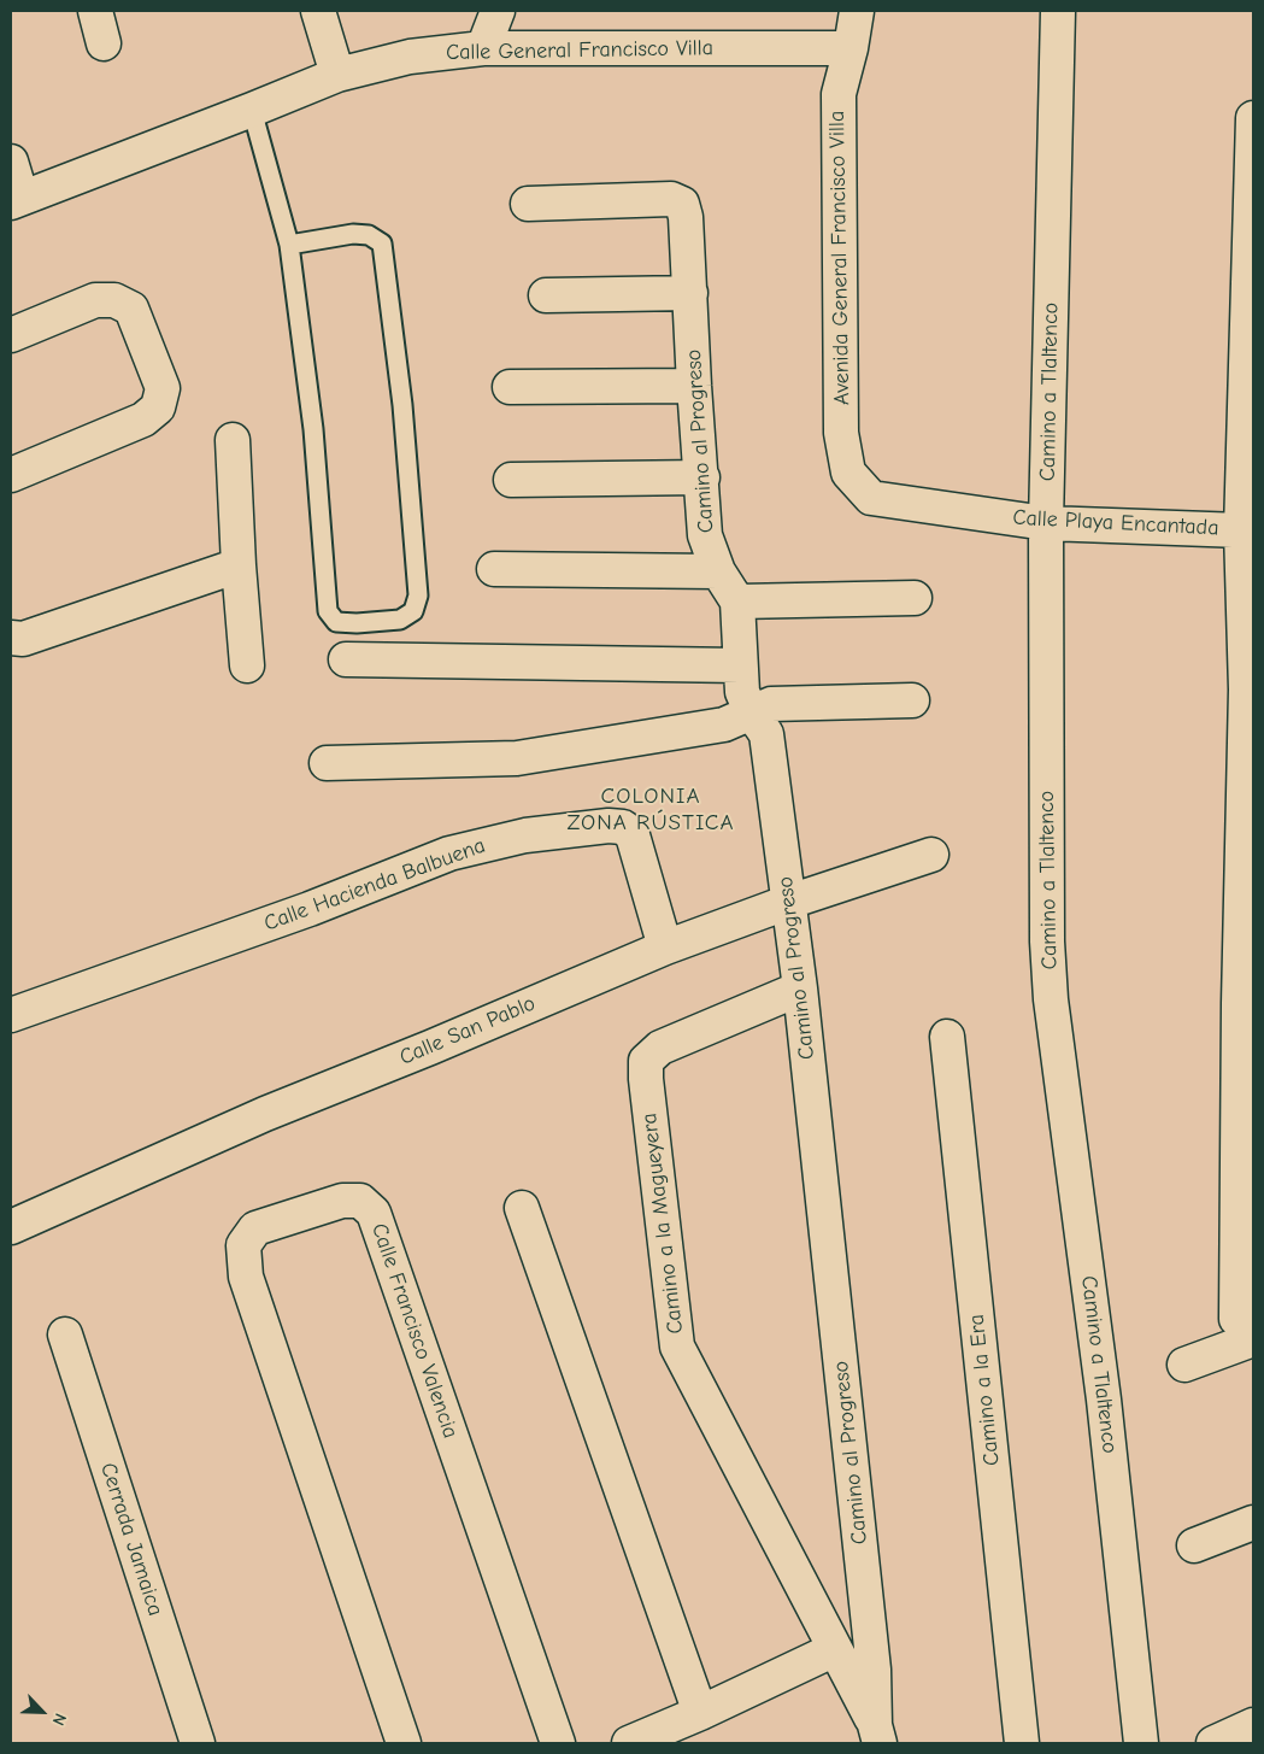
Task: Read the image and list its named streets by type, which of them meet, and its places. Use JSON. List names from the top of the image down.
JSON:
{
  "streets": {
    "street": [
      "Calle General Francisco Villa",
      "Avenida General Francisco Villa",
      "Camino a Tlaltenco",
      "Camino al Progreso",
      "Calle Playa Encantada",
      "Calle Hacienda Balbuena",
      "Calle San Pablo",
      "Camino a la Magueyera",
      "Calle Francisco Valencia",
      "Camino a la Era",
      "Cerrada Jamaica"
    ]
  },
  "crossings": [
    ["Calle General Francisco Villa", "Avenida General Francisco Villa"],
    ["Avenida General Francisco Villa", "Calle Playa Encantada"],
    ["Camino a Tlaltenco", "Calle Playa Encantada"],
    ["Camino al Progreso", "Calle San Pablo"],
    ["Camino al Progreso", "Camino a la Magueyera"],
    ["Calle Hacienda Balbuena", "Calle San Pablo"]
  ],
  "districts": ["COLONIA ZONA RÚSTICA"],
  "north": "bottom right"
}
